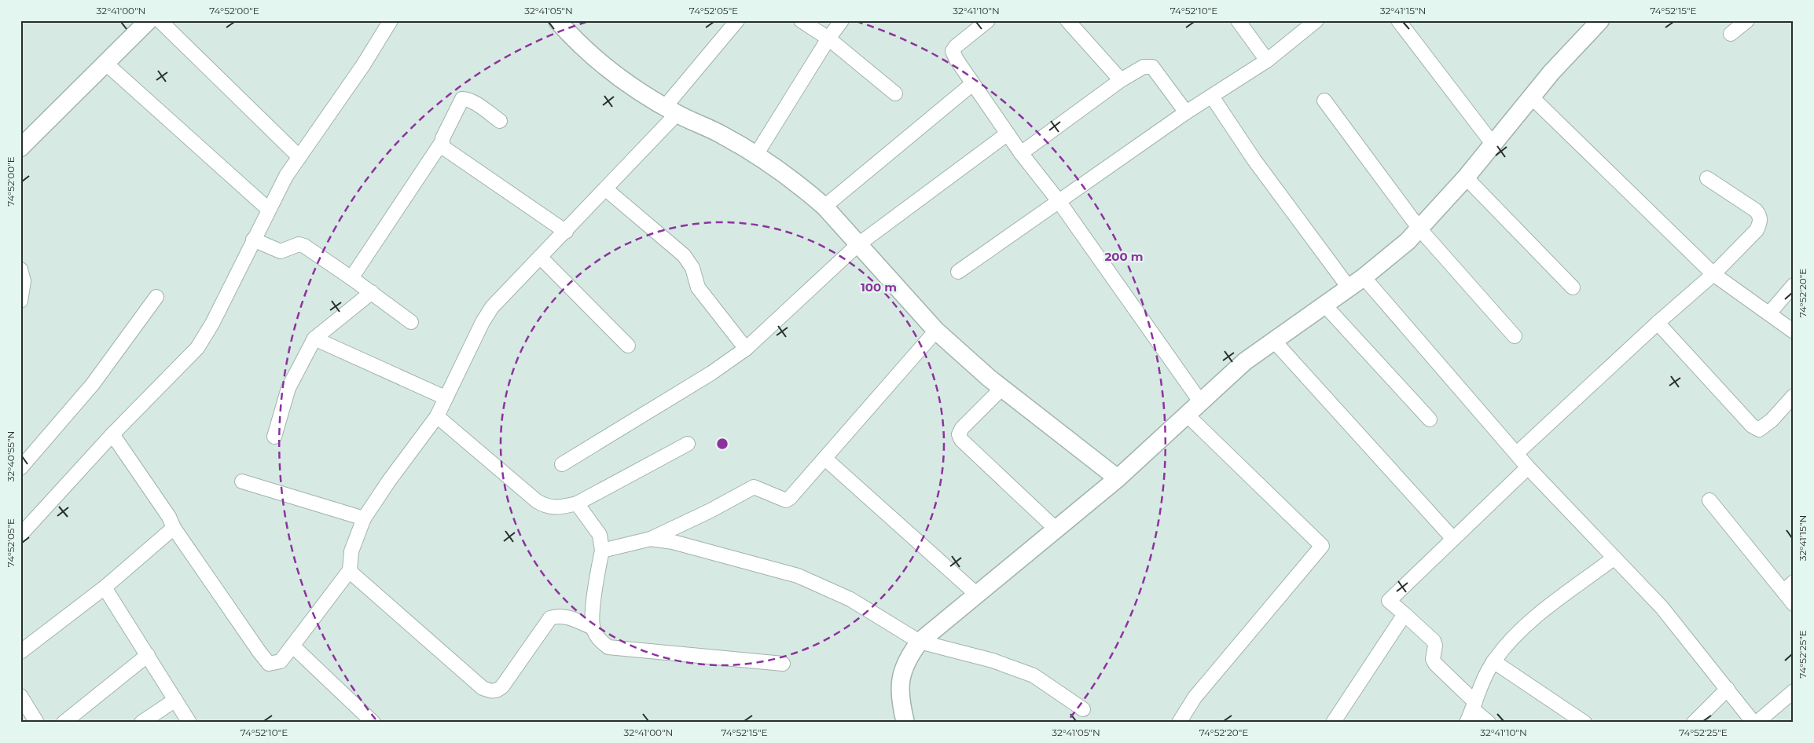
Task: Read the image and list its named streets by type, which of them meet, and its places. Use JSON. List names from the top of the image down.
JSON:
{
  "coordinates": [
    "32°41'00\"N",
    "74°52'00\"E",
    "32°41'05\"N",
    "74°52'05\"E",
    "32°41'10\"N",
    "74°52'10\"E",
    "32°41'15\"N",
    "74°52'15\"E",
    "74°52'20\"E",
    "32°40'55\"N",
    "74°52'25\"E"
  ],
  "rings": ["200 m", "100 m"]
}
